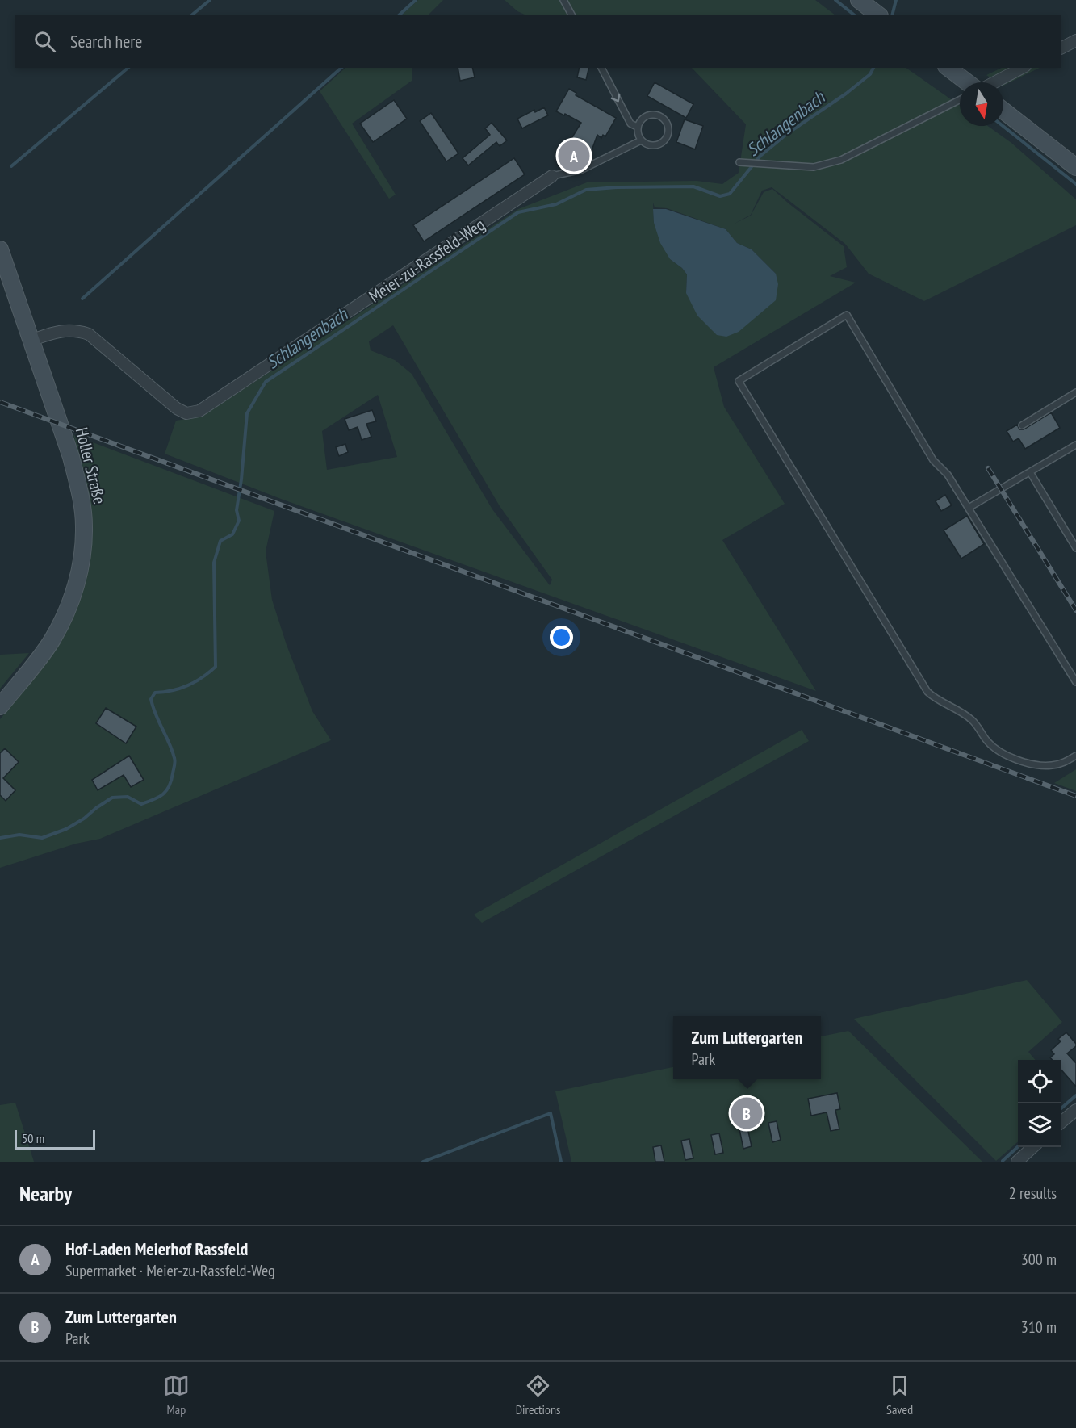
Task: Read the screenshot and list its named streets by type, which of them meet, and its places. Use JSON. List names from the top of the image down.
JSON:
{
  "streets": {
    "street": ["Meier-zu-Rassfeld-Weg", "Holler Straße"]
  },
  "crossings": [
    ["Meier-zu-Rassfeld-Weg", "Holler Straße"]
  ],
  "water": ["Schlangenbach"],
  "scale_bar": "50 m",
  "north": "bottom",
  "page": {
    "search": "Search here",
    "pins": ["A", "B"],
    "popup": ["Zum Luttergarten", "Park"],
    "scale": "50 m",
    "heading": ["Nearby", "2 results"],
    "list": [
      {
        "mark": "A",
        "name": "Hof-Laden Meierhof Rassfeld",
        "note": "Supermarket · Meier-zu-Rassfeld-Weg",
        "value": "300 m"
      },
      {
        "mark": "B",
        "name": "Zum Luttergarten",
        "note": "Park",
        "value": "310 m"
      }
    ],
    "nav": ["Map", "Directions", "Saved"]
  }
}
